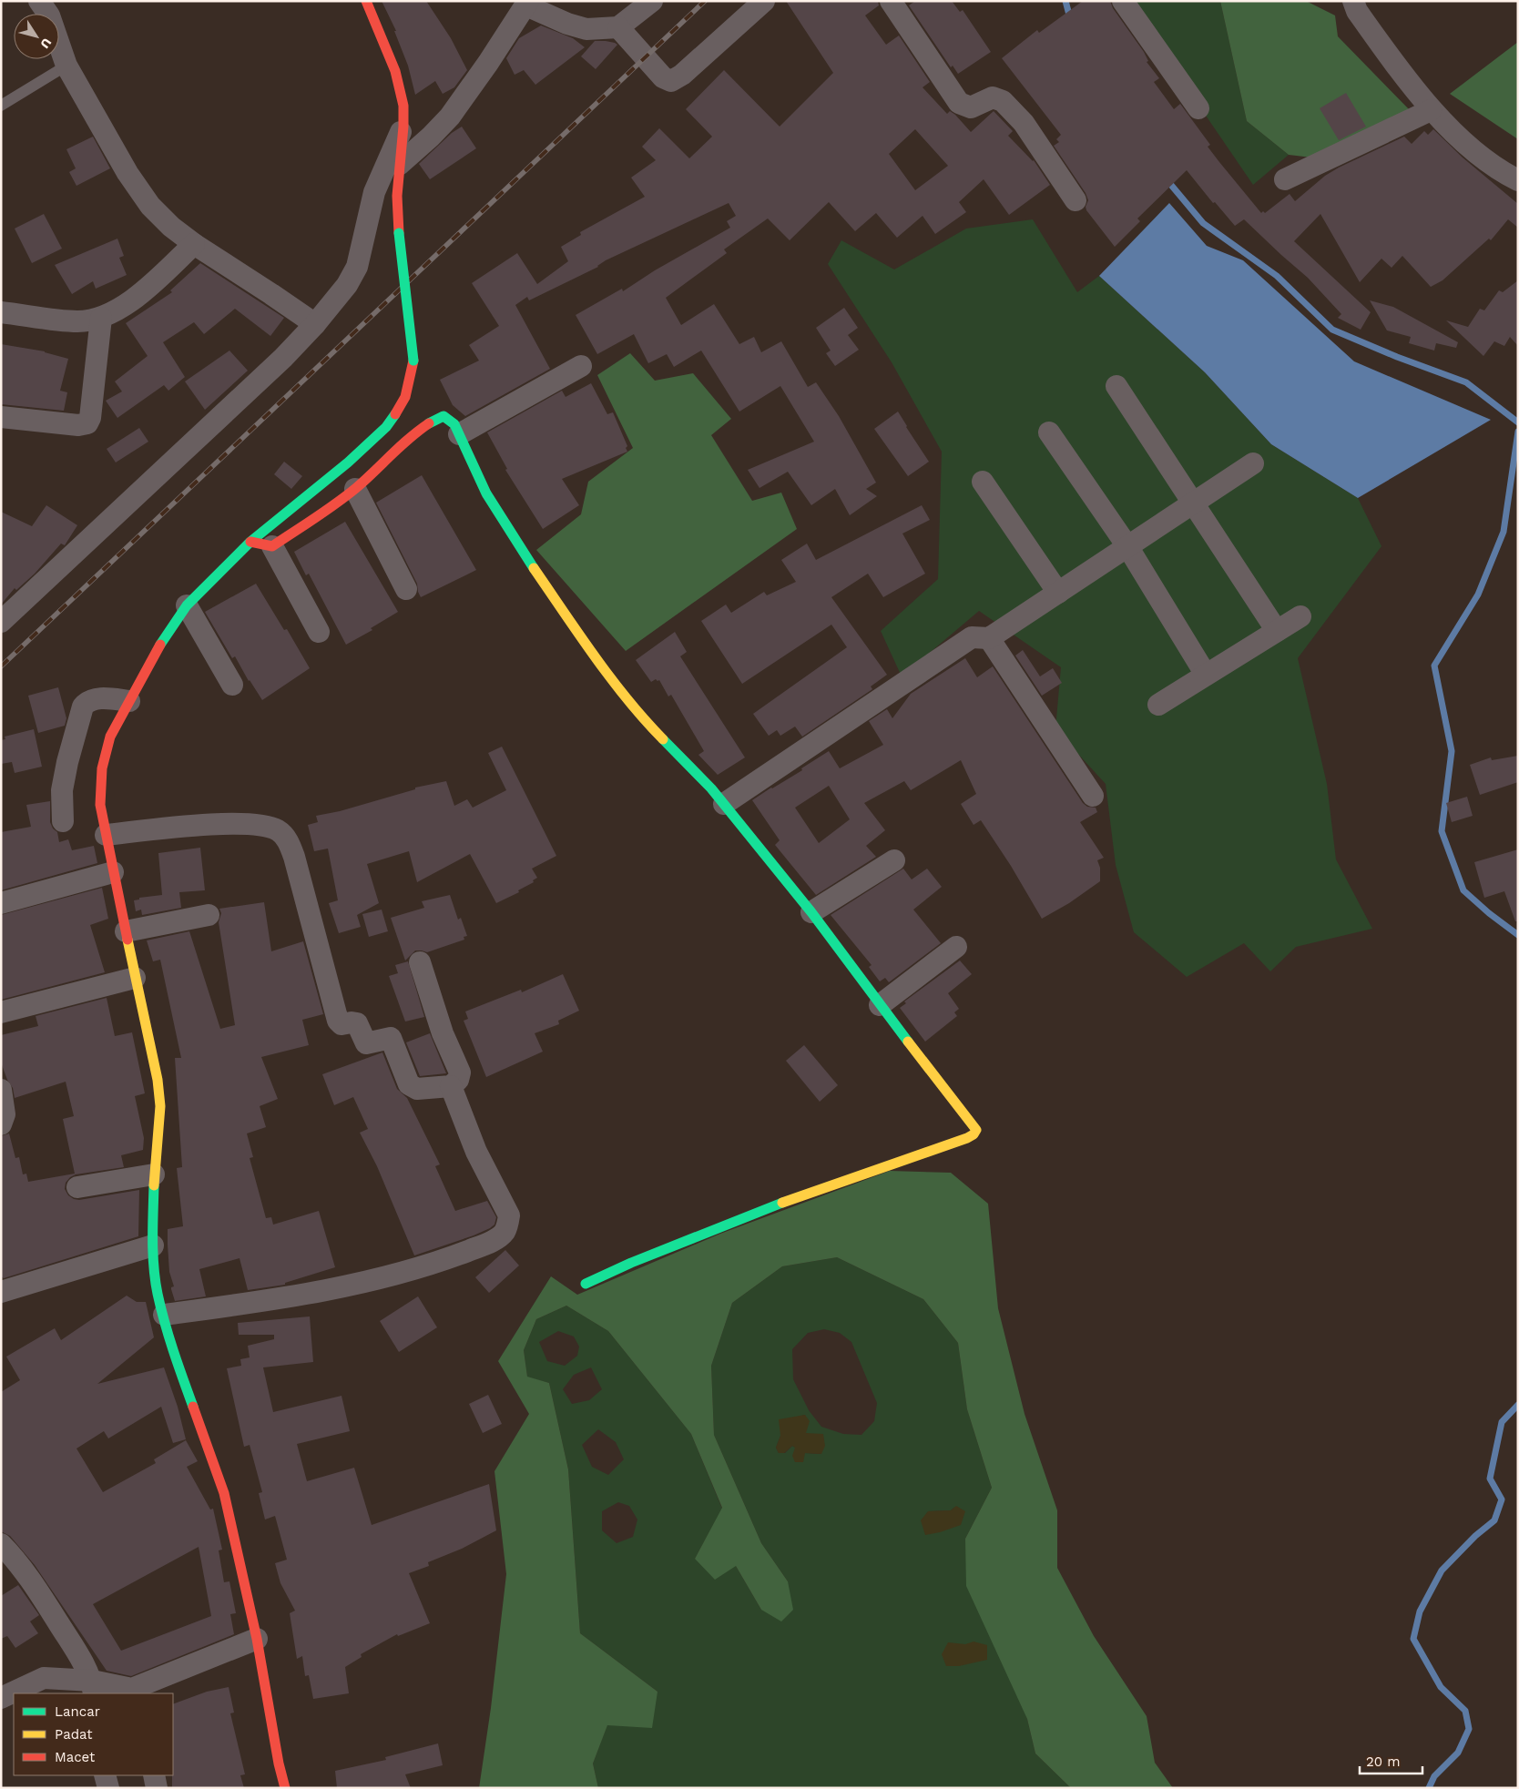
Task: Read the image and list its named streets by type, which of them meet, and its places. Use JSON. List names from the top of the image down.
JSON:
{
  "legend": ["Lancar", "Padat", "Macet"],
  "scale_bar": "20 m",
  "north": "bottom right"
}
